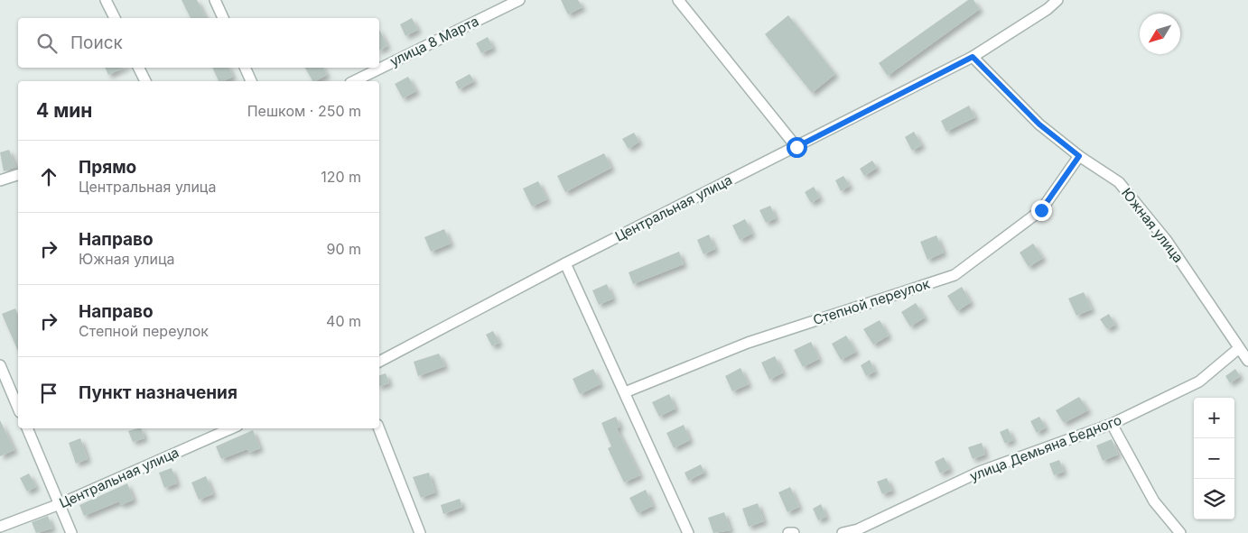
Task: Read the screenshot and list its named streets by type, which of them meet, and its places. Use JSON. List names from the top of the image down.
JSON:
{
  "streets": {
    "street": [
      "улица 8 Марта",
      "Центральная улица",
      "Южная улица",
      "Степной переулок",
      "улица Демьяна Бедного"
    ]
  },
  "crossings": [
    ["Центральная улица", "Южная улица"],
    ["Южная улица", "Степной переулок"],
    ["Южная улица", "улица Демьяна Бедного"]
  ],
  "north": "bottom left",
  "page": {
    "search": "Поиск",
    "heading": ["4 мин", "Пешком · 250 m"],
    "list": [
      ["Прямо", "Центральная улица", "120 m"],
      ["Направо", "Южная улица", "90 m"],
      ["Направо", "Степной переулок", "40 m"],
      "Пункт назначения"
    ],
    "map_buttons": ["+", "−"]
  }
}
